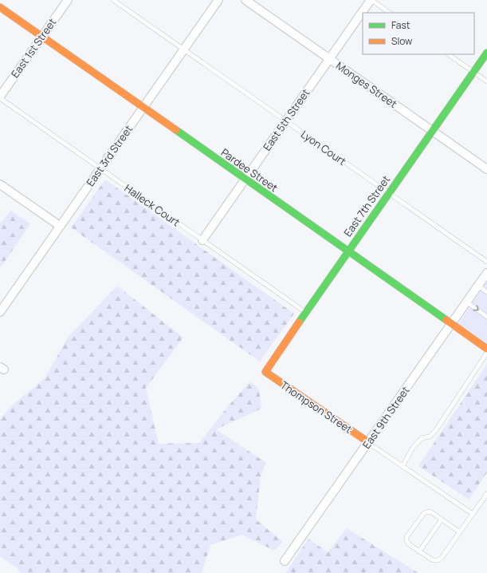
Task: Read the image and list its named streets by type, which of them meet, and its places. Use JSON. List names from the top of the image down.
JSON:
{
  "streets": {
    "street": [
      "East 1st Street",
      "Monges Street",
      "East 5th Street",
      "East 3rd Street",
      "Pardee Street",
      "East 7th Street",
      "Thompson Street",
      "East 9th Street"
    ],
    "lane": ["Lyon Court", "Halleck Court"]
  },
  "crossings": [
    ["East 1st Street", "Pardee Street"],
    ["East 1st Street", "Halleck Court"],
    ["Monges Street", "East 5th Street"],
    ["Monges Street", "East 7th Street"],
    ["East 5th Street", "Lyon Court"],
    ["East 5th Street", "Pardee Street"],
    ["East 5th Street", "Halleck Court"],
    ["Lyon Court", "East 3rd Street"],
    ["Lyon Court", "East 7th Street"],
    ["East 3rd Street", "Pardee Street"],
    ["East 3rd Street", "Halleck Court"],
    ["Pardee Street", "East 7th Street"],
    ["Pardee Street", "East 9th Street"],
    ["Halleck Court", "East 7th Street"],
    ["East 7th Street", "Thompson Street"],
    ["Thompson Street", "East 9th Street"]
  ],
  "legend": ["Fast", "Slow"]
}
